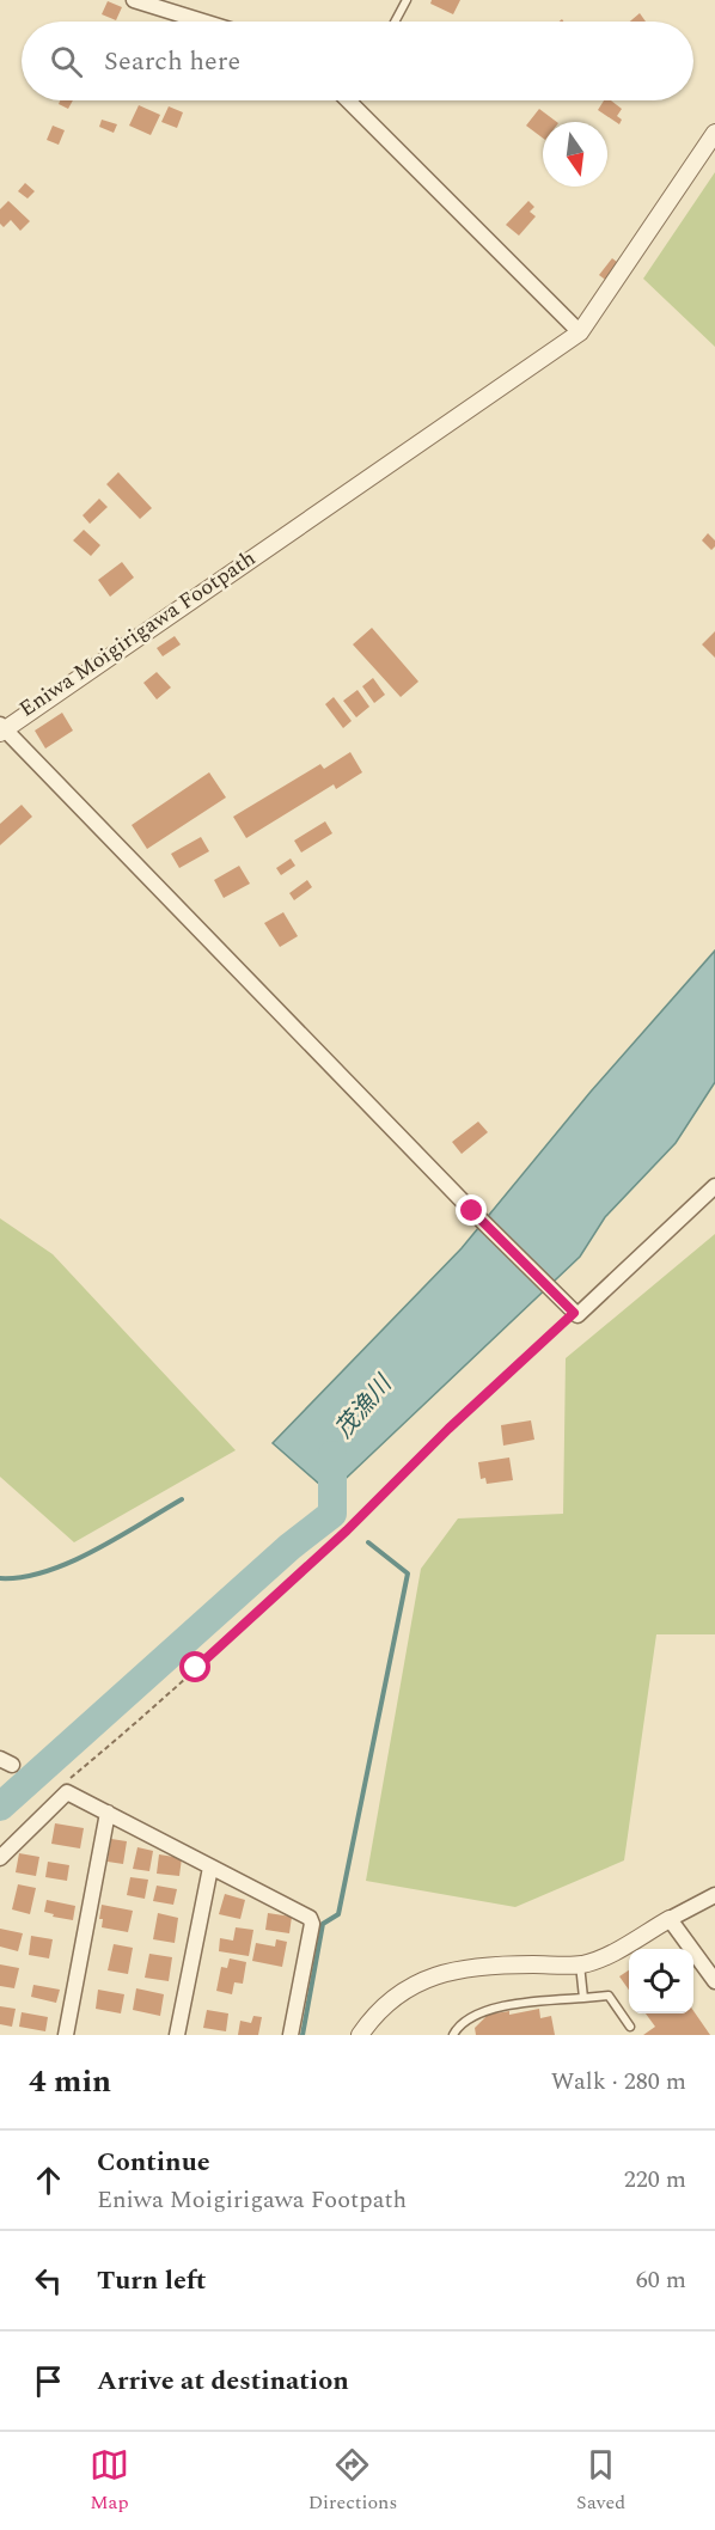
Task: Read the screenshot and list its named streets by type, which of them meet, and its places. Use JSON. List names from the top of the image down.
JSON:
{
  "water": ["茂漁川"],
  "north": "bottom",
  "page": {
    "search": "Search here",
    "heading": ["4 min", "Walk · 280 m"],
    "list": [
      ["Continue", "Eniwa Moigirigawa Footpath", "220 m"],
      ["Turn left", "60 m"],
      "Arrive at destination"
    ],
    "nav": ["Map", "Directions", "Saved"]
  }
}
